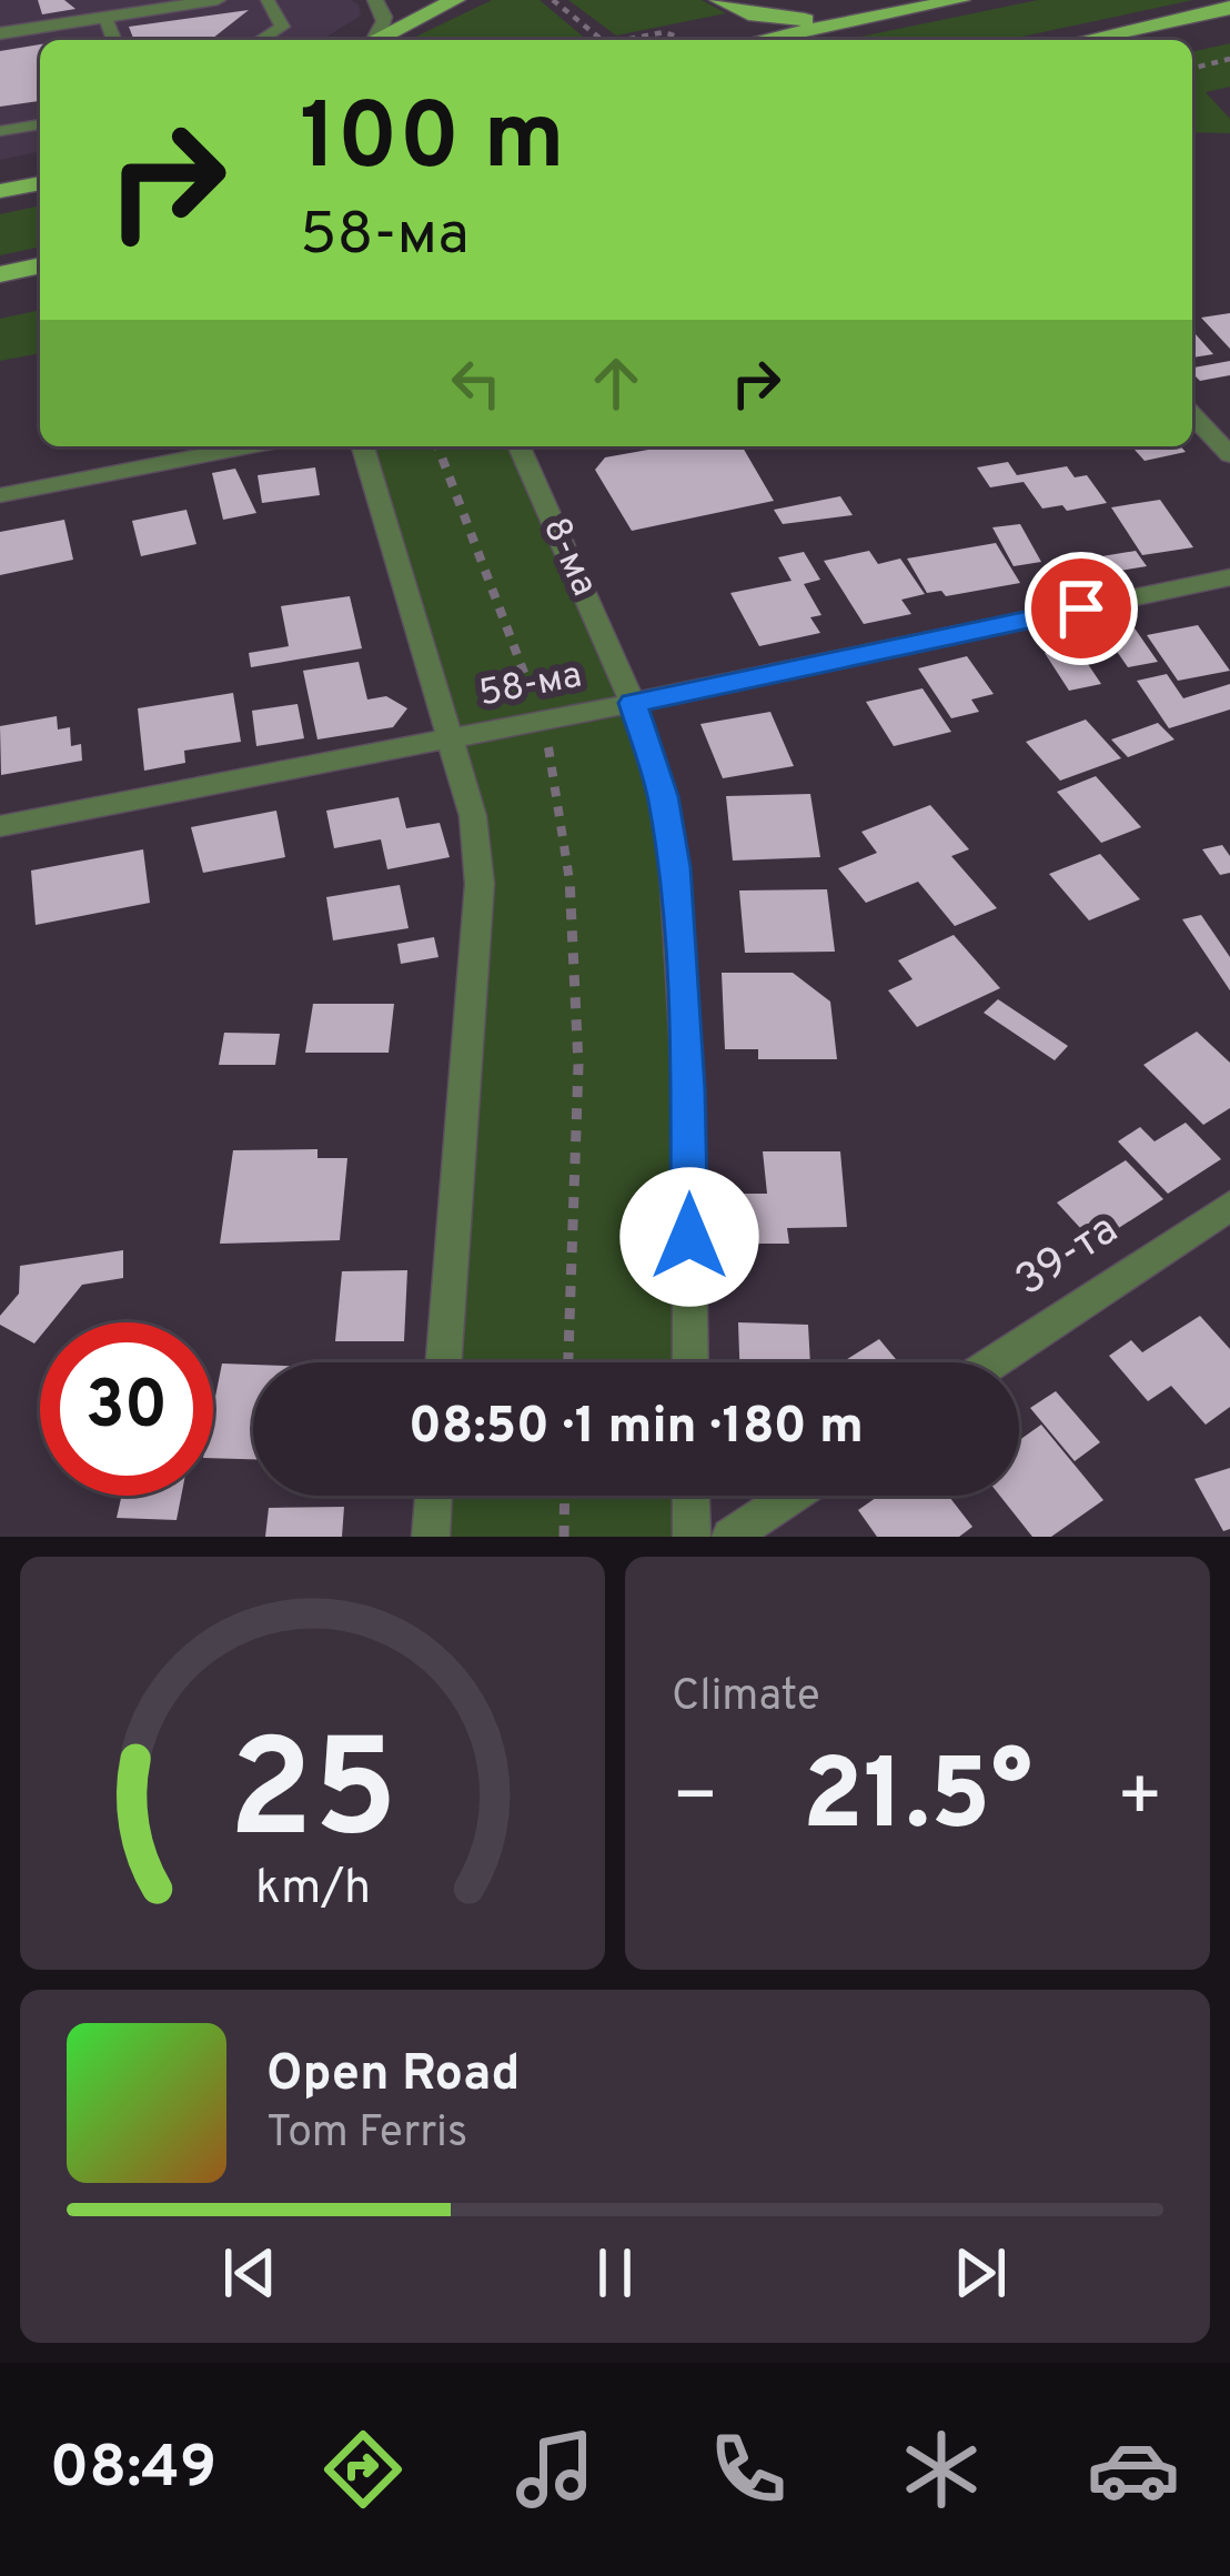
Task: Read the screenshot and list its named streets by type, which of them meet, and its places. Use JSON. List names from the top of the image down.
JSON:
{
  "streets": {
    "street": ["8-ма", "58-ма", "39-та"]
  },
  "crossings": [
    ["8-ма", "58-ма"]
  ],
  "page": {
    "turn": ["100 m", "58-ма"],
    "limit": "30",
    "trip": "08:50 · 1 min · 180 m",
    "tile": "Climate",
    "heat": ["−", "21.5°", "+"],
    "song": ["Open Road", "Tom Ferris"],
    "tabs": "08:49",
    "gauge": ["25", "km/h"]
  }
}
